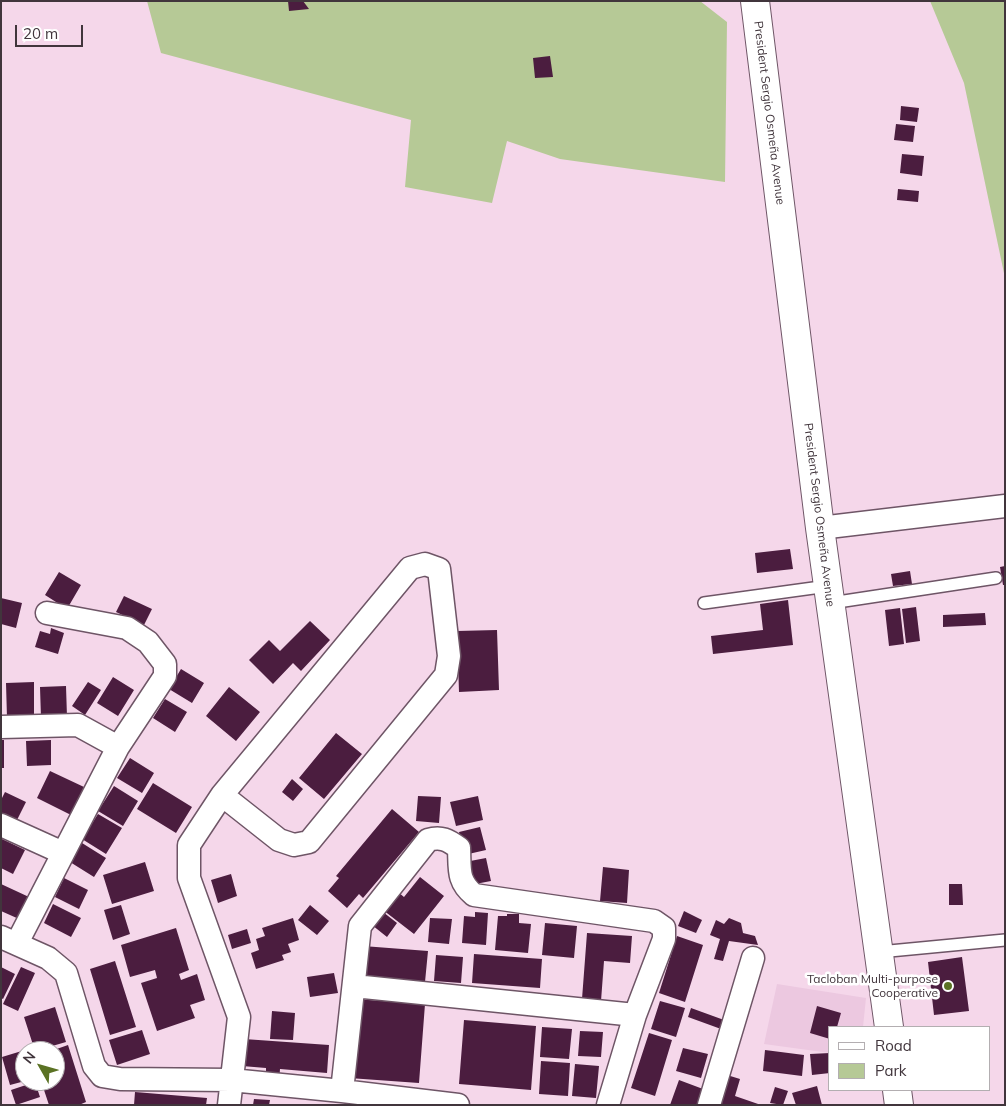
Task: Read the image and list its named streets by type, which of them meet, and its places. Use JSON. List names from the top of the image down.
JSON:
{
  "streets": {
    "main road": ["President Sergio Osmeña Avenue"]
  },
  "places": ["Tacloban Multi-purpose Cooperative"],
  "legend": ["Road", "Park"],
  "scale_bar": "20 m",
  "north": "top left"
}
